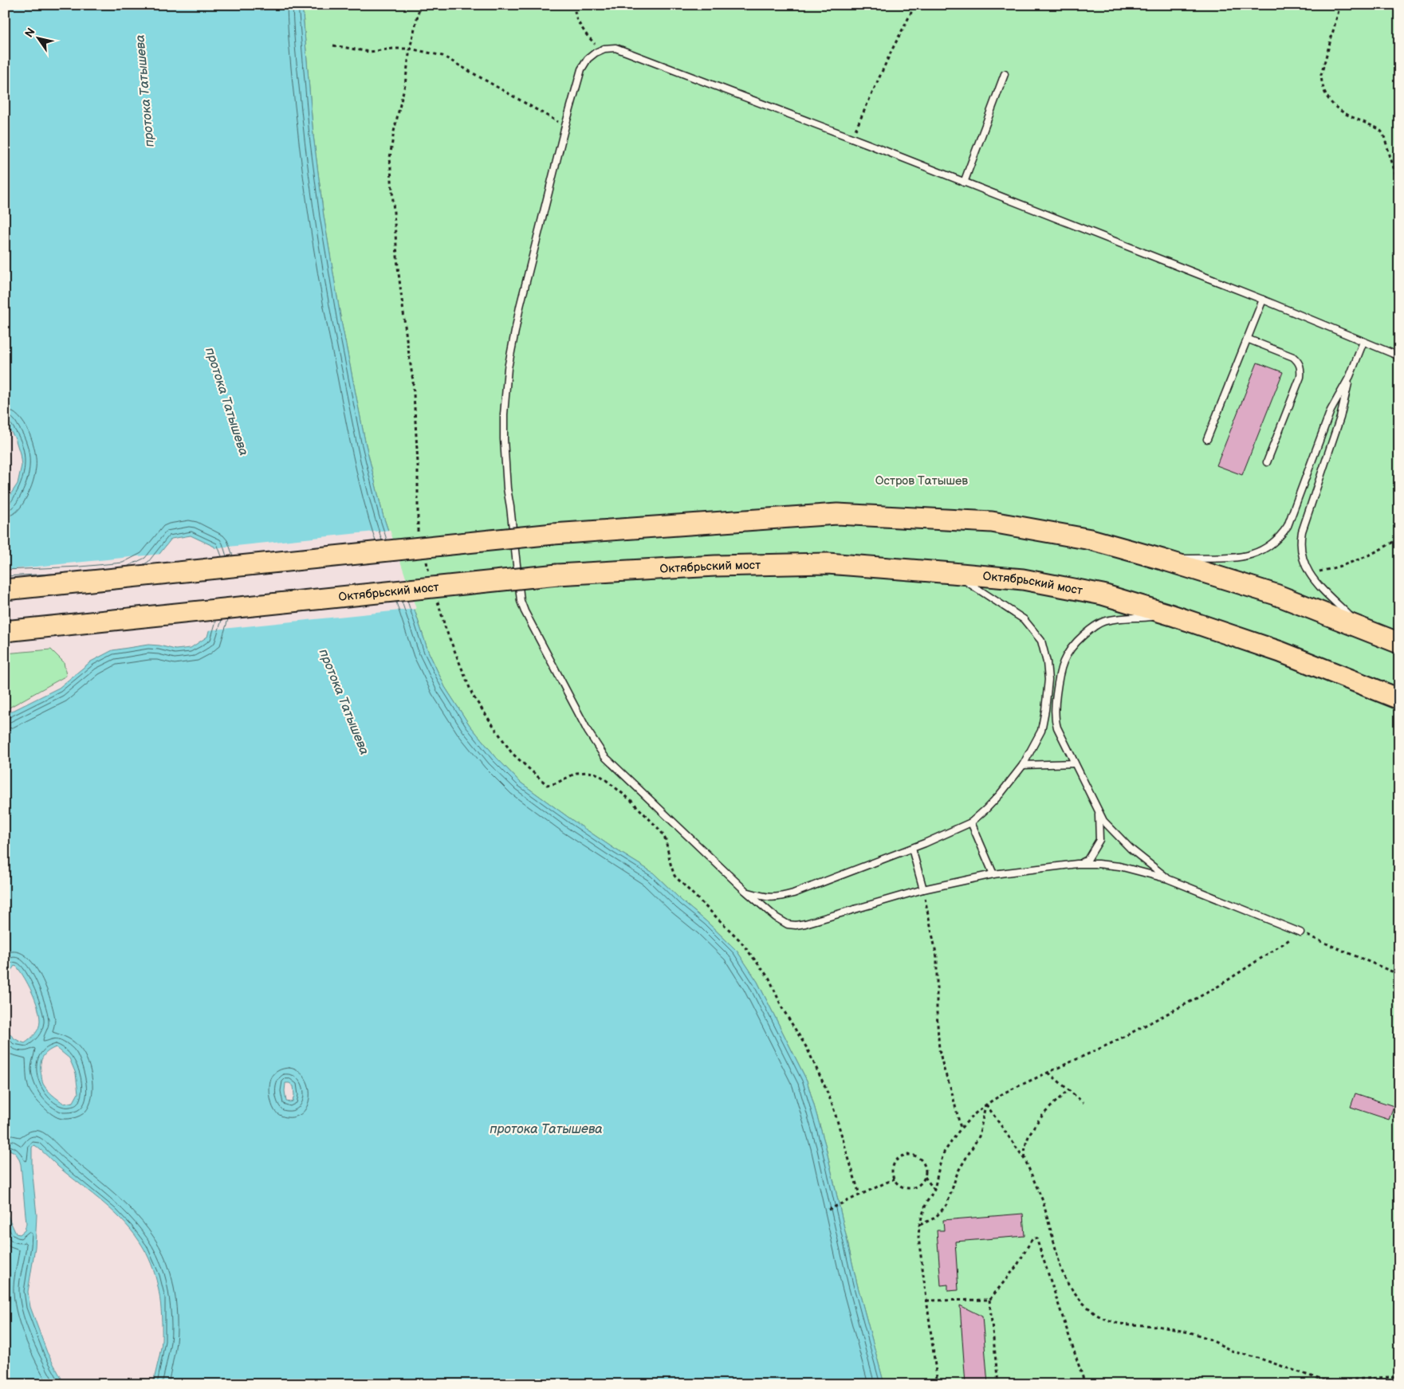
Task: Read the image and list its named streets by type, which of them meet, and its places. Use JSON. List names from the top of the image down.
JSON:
{
  "streets": {
    "main road": ["Октябрьский мост"]
  },
  "water": ["протока Татышева"],
  "parks": ["Остров Татышев"],
  "north": "top left"
}
